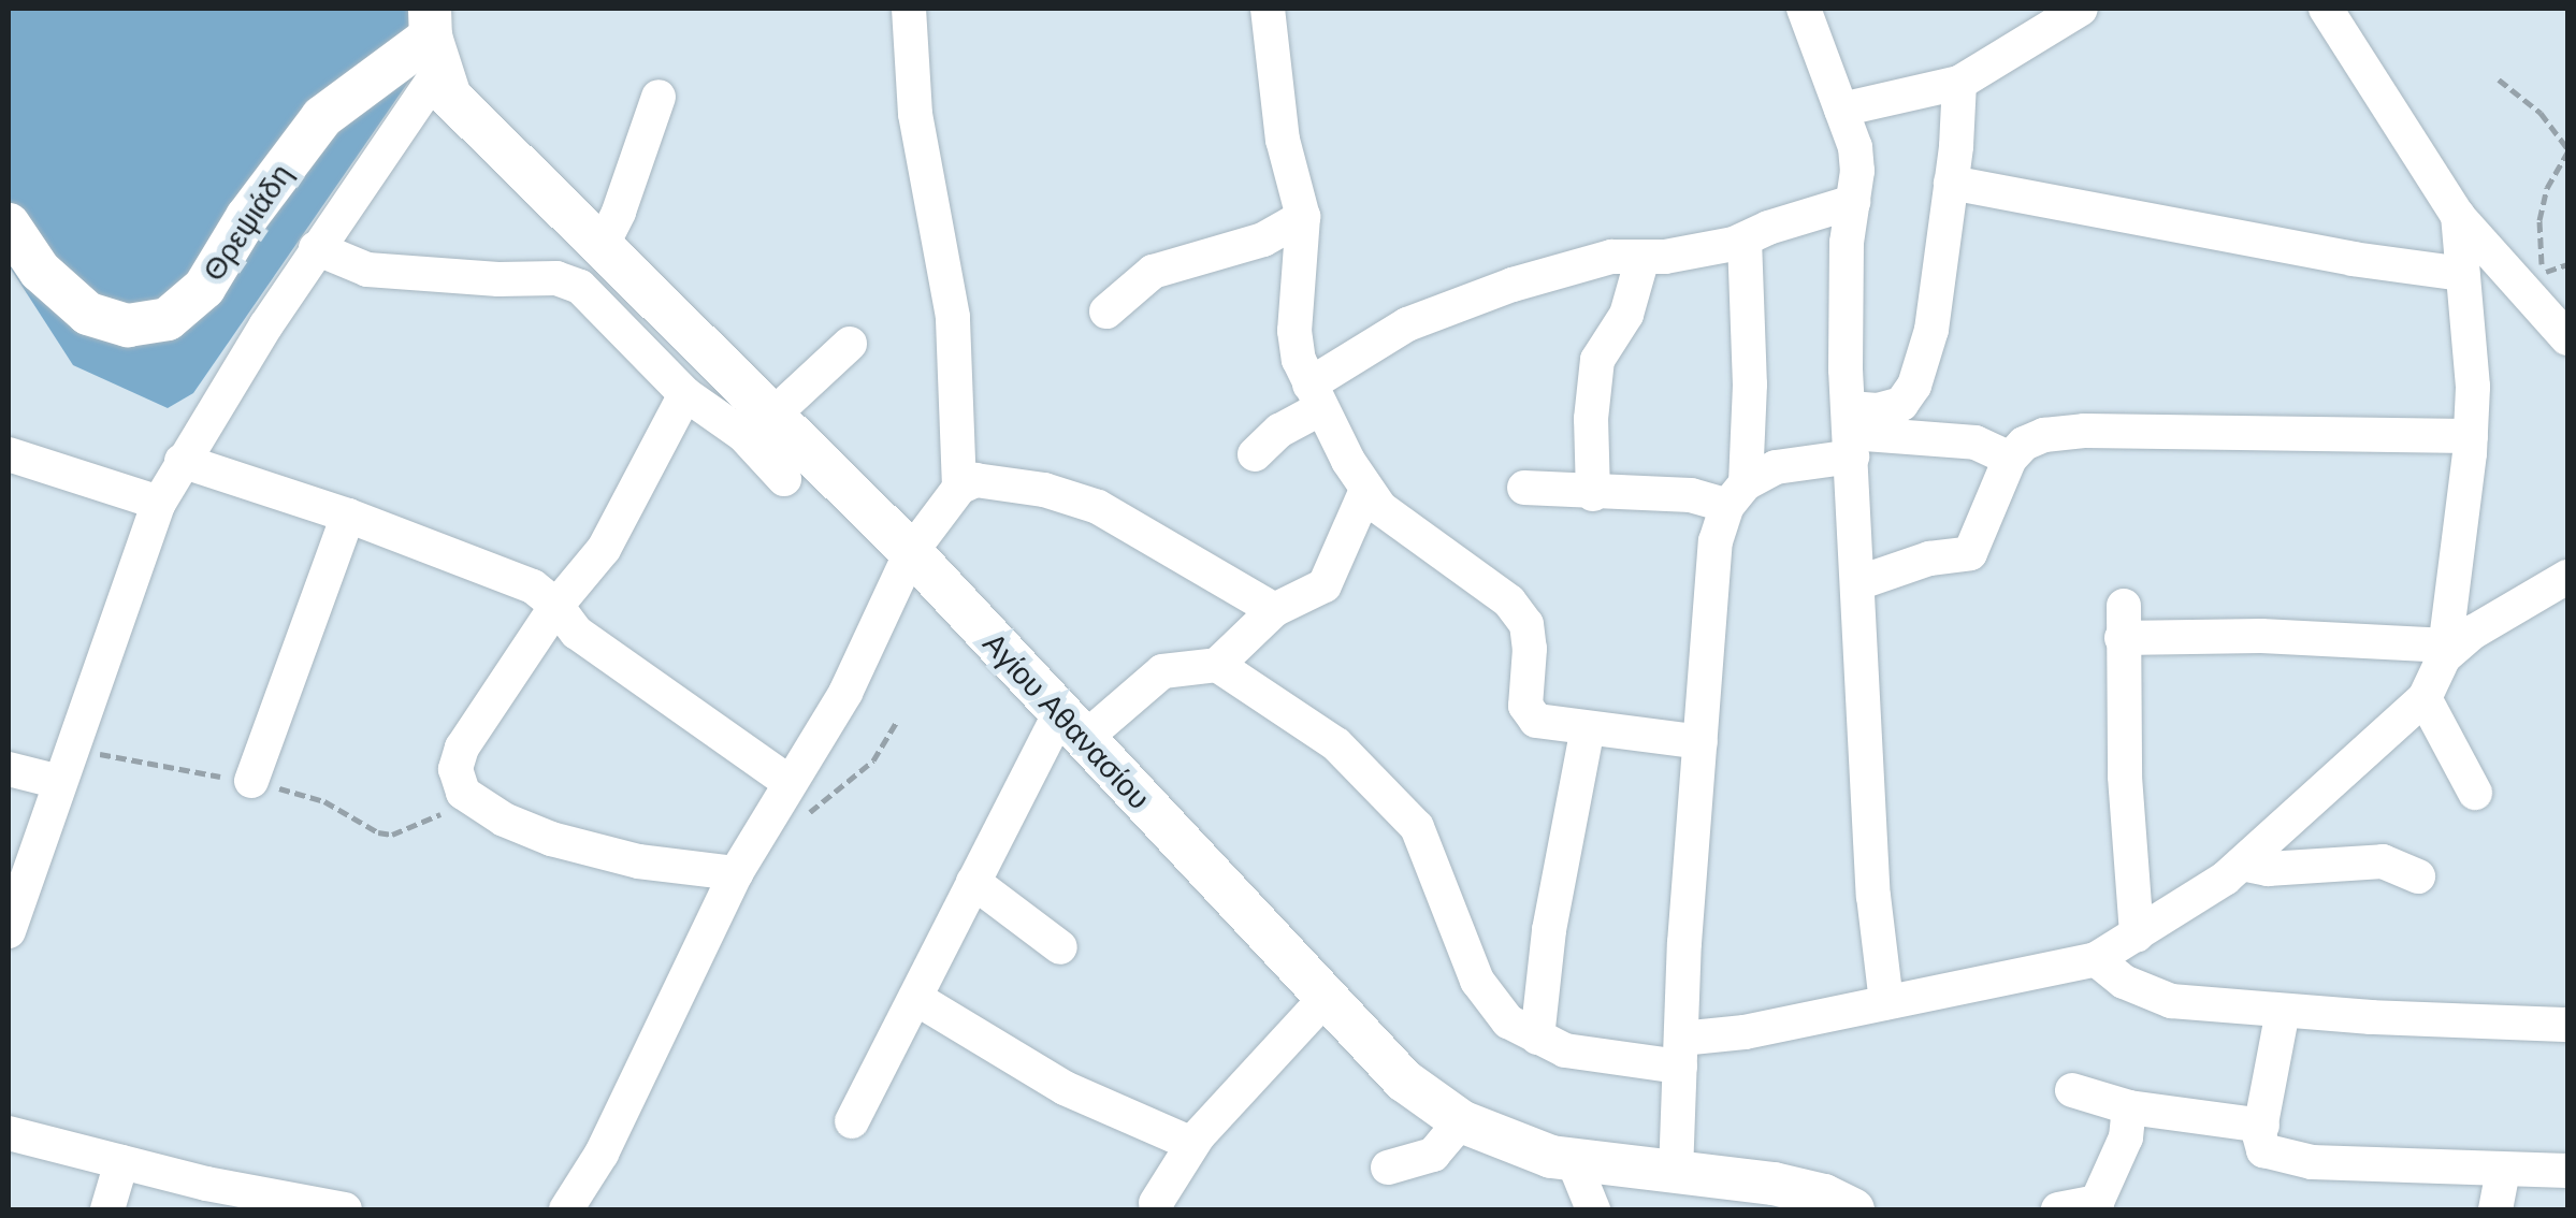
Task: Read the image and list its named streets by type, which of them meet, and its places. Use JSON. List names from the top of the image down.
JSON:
{
  "streets": {
    "main road": ["Θρεψιάδη", "Αγίου Αθανασίου"]
  },
  "crossings": [
    ["Θρεψιάδη", "Αγίου Αθανασίου"]
  ]
}
